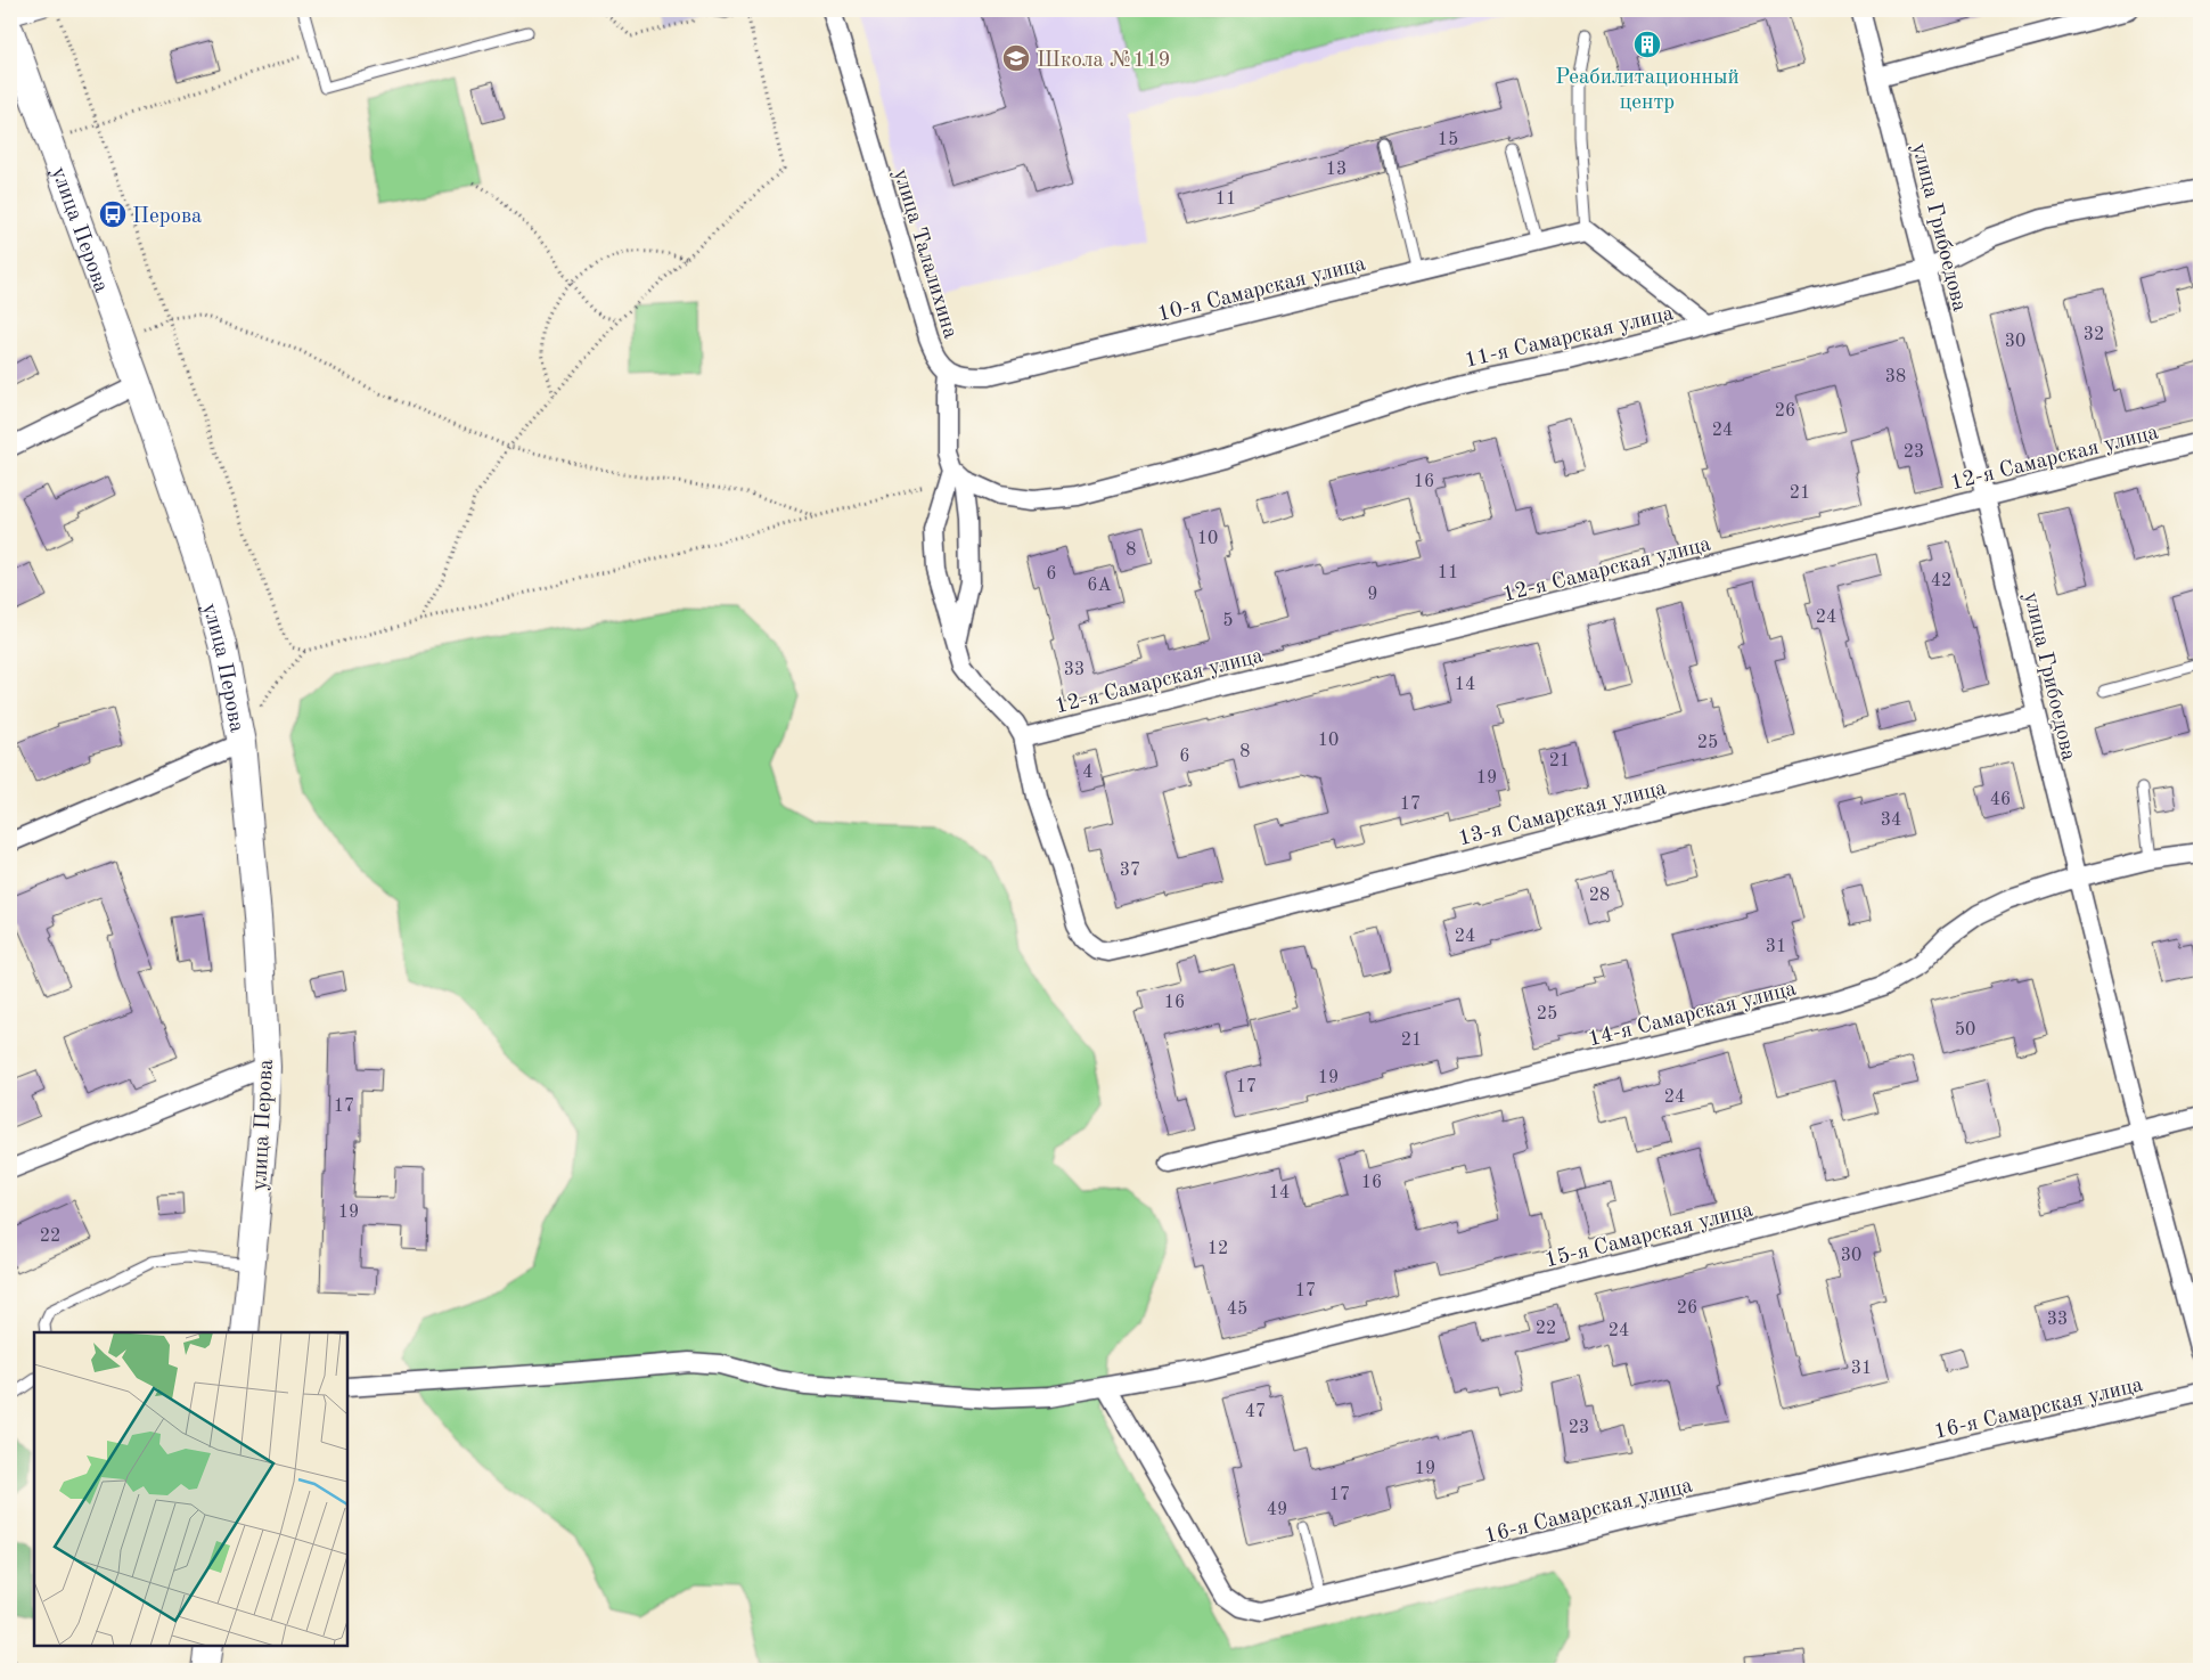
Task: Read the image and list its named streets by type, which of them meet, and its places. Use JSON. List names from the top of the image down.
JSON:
{
  "streets": {
    "street": [
      "улица Грибоедова",
      "улица Перова",
      "улица Талалихина",
      "10-я Самарская улица",
      "11-я Самарская улица",
      "12-я Самарская улица",
      "13-я Самарская улица",
      "14-я Самарская улица",
      "15-я Самарская улица",
      "16-я Самарская улица"
    ]
  },
  "crossings": [
    ["улица Грибоедова", "11-я Самарская улица"],
    ["улица Грибоедова", "12-я Самарская улица"],
    ["улица Грибоедова", "13-я Самарская улица"],
    ["улица Грибоедова", "14-я Самарская улица"],
    ["улица Грибоедова", "15-я Самарская улица"],
    ["улица Талалихина", "10-я Самарская улица"],
    ["улица Талалихина", "11-я Самарская улица"],
    ["улица Талалихина", "12-я Самарская улица"],
    ["улица Талалихина", "13-я Самарская улица"],
    ["15-я Самарская улица", "16-я Самарская улица"]
  ],
  "places": {
    "building": ["Реабилитационный центр"],
    "school or university": ["Школа №119"],
    "bus stop": ["Перова"]
  },
  "house_numbers": [
    "15",
    "13",
    "11",
    "32",
    "30",
    "38",
    "26",
    "24",
    "23",
    "16",
    "21",
    "10",
    "8",
    "11",
    "6",
    "42",
    "6А",
    "9",
    "24",
    "5",
    "33",
    "14",
    "10",
    "25",
    "8",
    "6",
    "21",
    "4",
    "19",
    "46",
    "17",
    "34",
    "37",
    "28",
    "24",
    "31",
    "16",
    "25",
    "50",
    "21",
    "19",
    "17",
    "24",
    "17",
    "16",
    "14",
    "19",
    "22",
    "12",
    "30",
    "17",
    "26",
    "45",
    "33",
    "22",
    "24",
    "31",
    "47",
    "23",
    "19",
    "17",
    "49"
  ]
}
